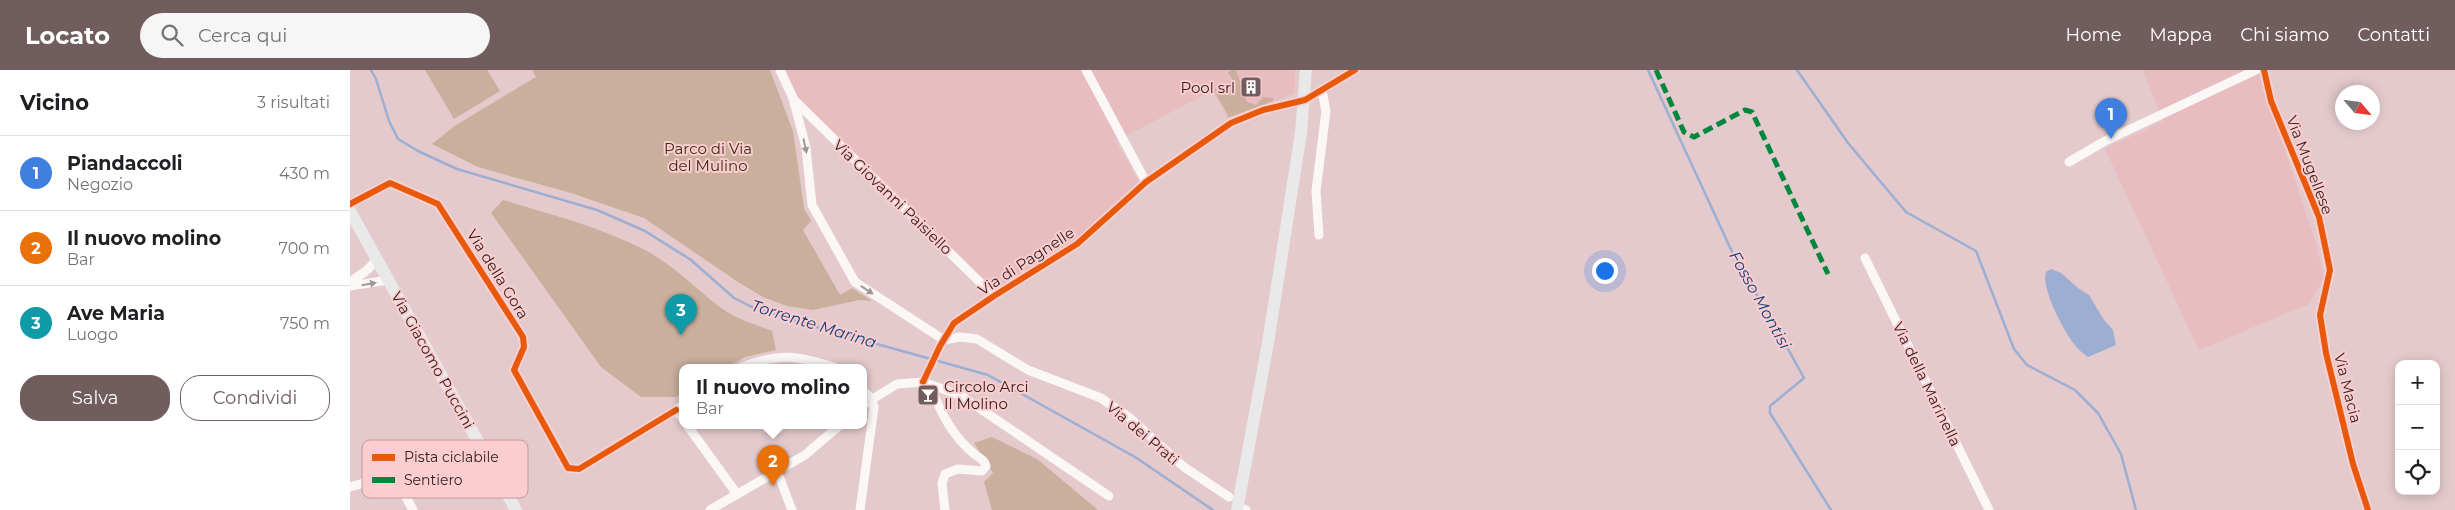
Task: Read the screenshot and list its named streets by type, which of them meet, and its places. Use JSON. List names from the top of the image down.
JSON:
{
  "streets": {
    "main road": ["Via Giacomo Puccini"],
    "street": [
      "Via Mugellese",
      "Via Giovanni Paisiello",
      "Via di Pagnelle",
      "Via della Gora",
      "Via della Marinella",
      "Via Macia",
      "Via dei Prati"
    ]
  },
  "crossings": [
    ["Via Mugellese", "Via Macia"],
    ["Via Giovanni Paisiello", "Via di Pagnelle"],
    ["Via di Pagnelle", "Via dei Prati"]
  ],
  "water": ["Fosso Montisi", "Torrente Marina"],
  "parks": ["Parco di Via del Mulino"],
  "places": {
    "building": ["Pool srl"],
    "bar": ["Circolo Arci Il Molino"]
  },
  "legend": ["Pista ciclabile", "Sentiero"],
  "north": "bottom right",
  "page": {
    "header": "Locato",
    "search": "Cerca qui",
    "nav": [
      "Home",
      "Mappa",
      "Chi siamo",
      "Contatti"
    ],
    "heading": ["Vicino", "3 risultati"],
    "pins": ["1", "3", "2"],
    "list": [
      {
        "mark": "1",
        "name": "Piandaccoli",
        "note": "Negozio",
        "value": "430 m"
      },
      {
        "mark": "2",
        "name": "Il nuovo molino",
        "note": "Bar",
        "value": "700 m"
      },
      {
        "mark": "3",
        "name": "Ave Maria",
        "note": "Luogo",
        "value": "750 m"
      }
    ],
    "buttons": ["Salva", "Condividi"],
    "map_buttons": ["+", "−"],
    "popup": ["Il nuovo molino", "Bar"]
  }
}
